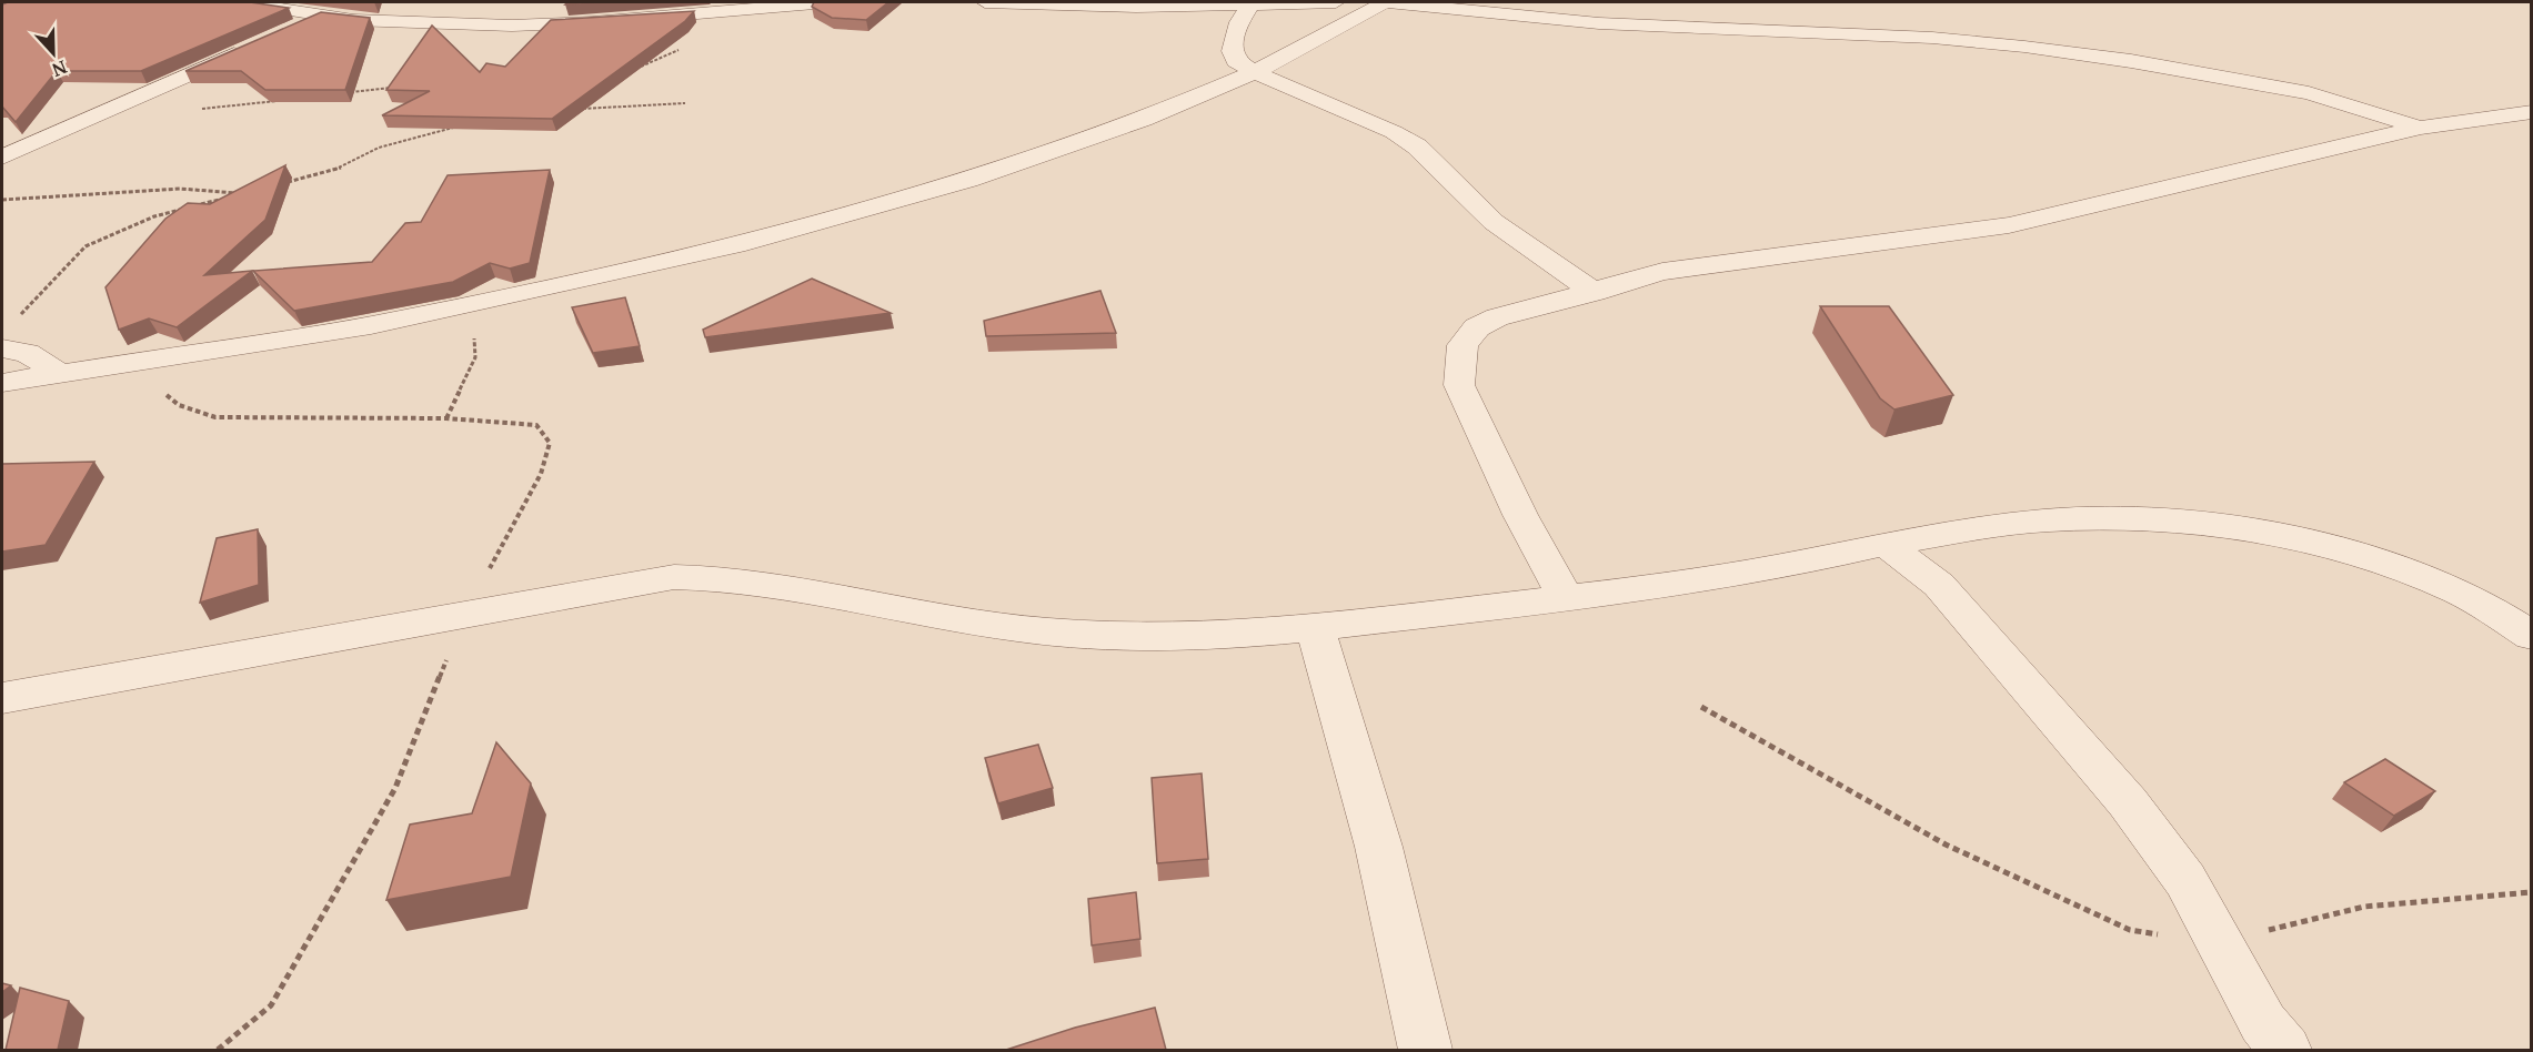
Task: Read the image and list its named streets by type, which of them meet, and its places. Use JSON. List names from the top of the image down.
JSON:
{
  "north": "bottom"
}
